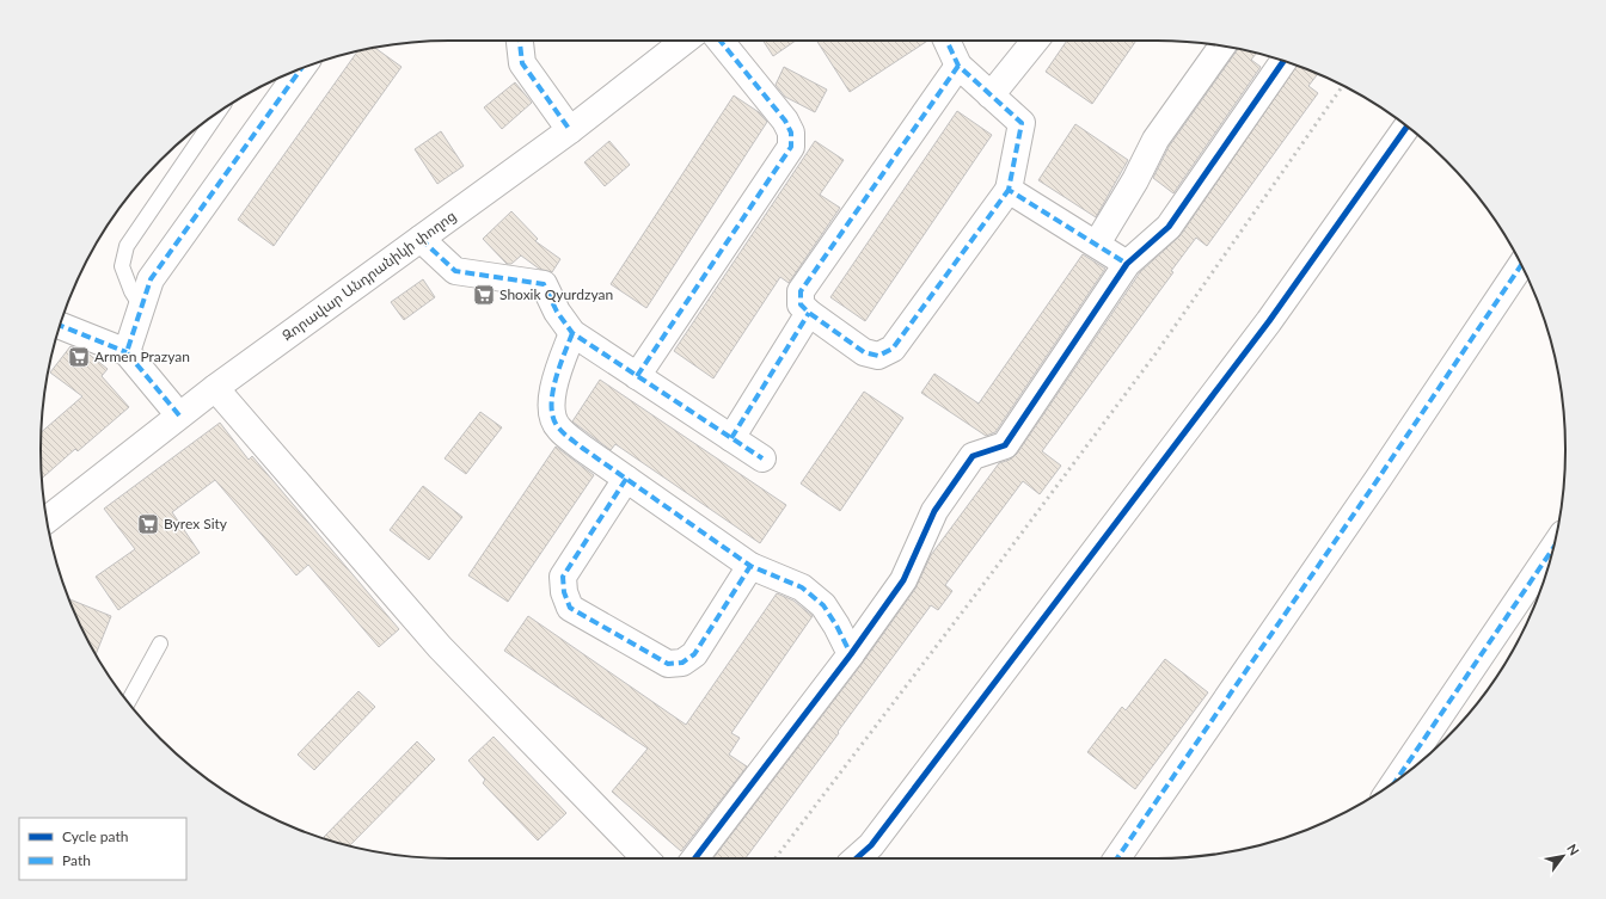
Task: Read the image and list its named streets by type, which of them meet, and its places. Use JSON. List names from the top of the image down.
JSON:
{
  "streets": {
    "street": ["Զորավար Անդրանիկի փողոց"]
  },
  "places": {
    "supermarket": ["Shoxik Qyurdzyan", "Armen Prazyan", "Byrex Sity"]
  },
  "legend": ["Cycle path", "Path"],
  "north": "top right"
}
